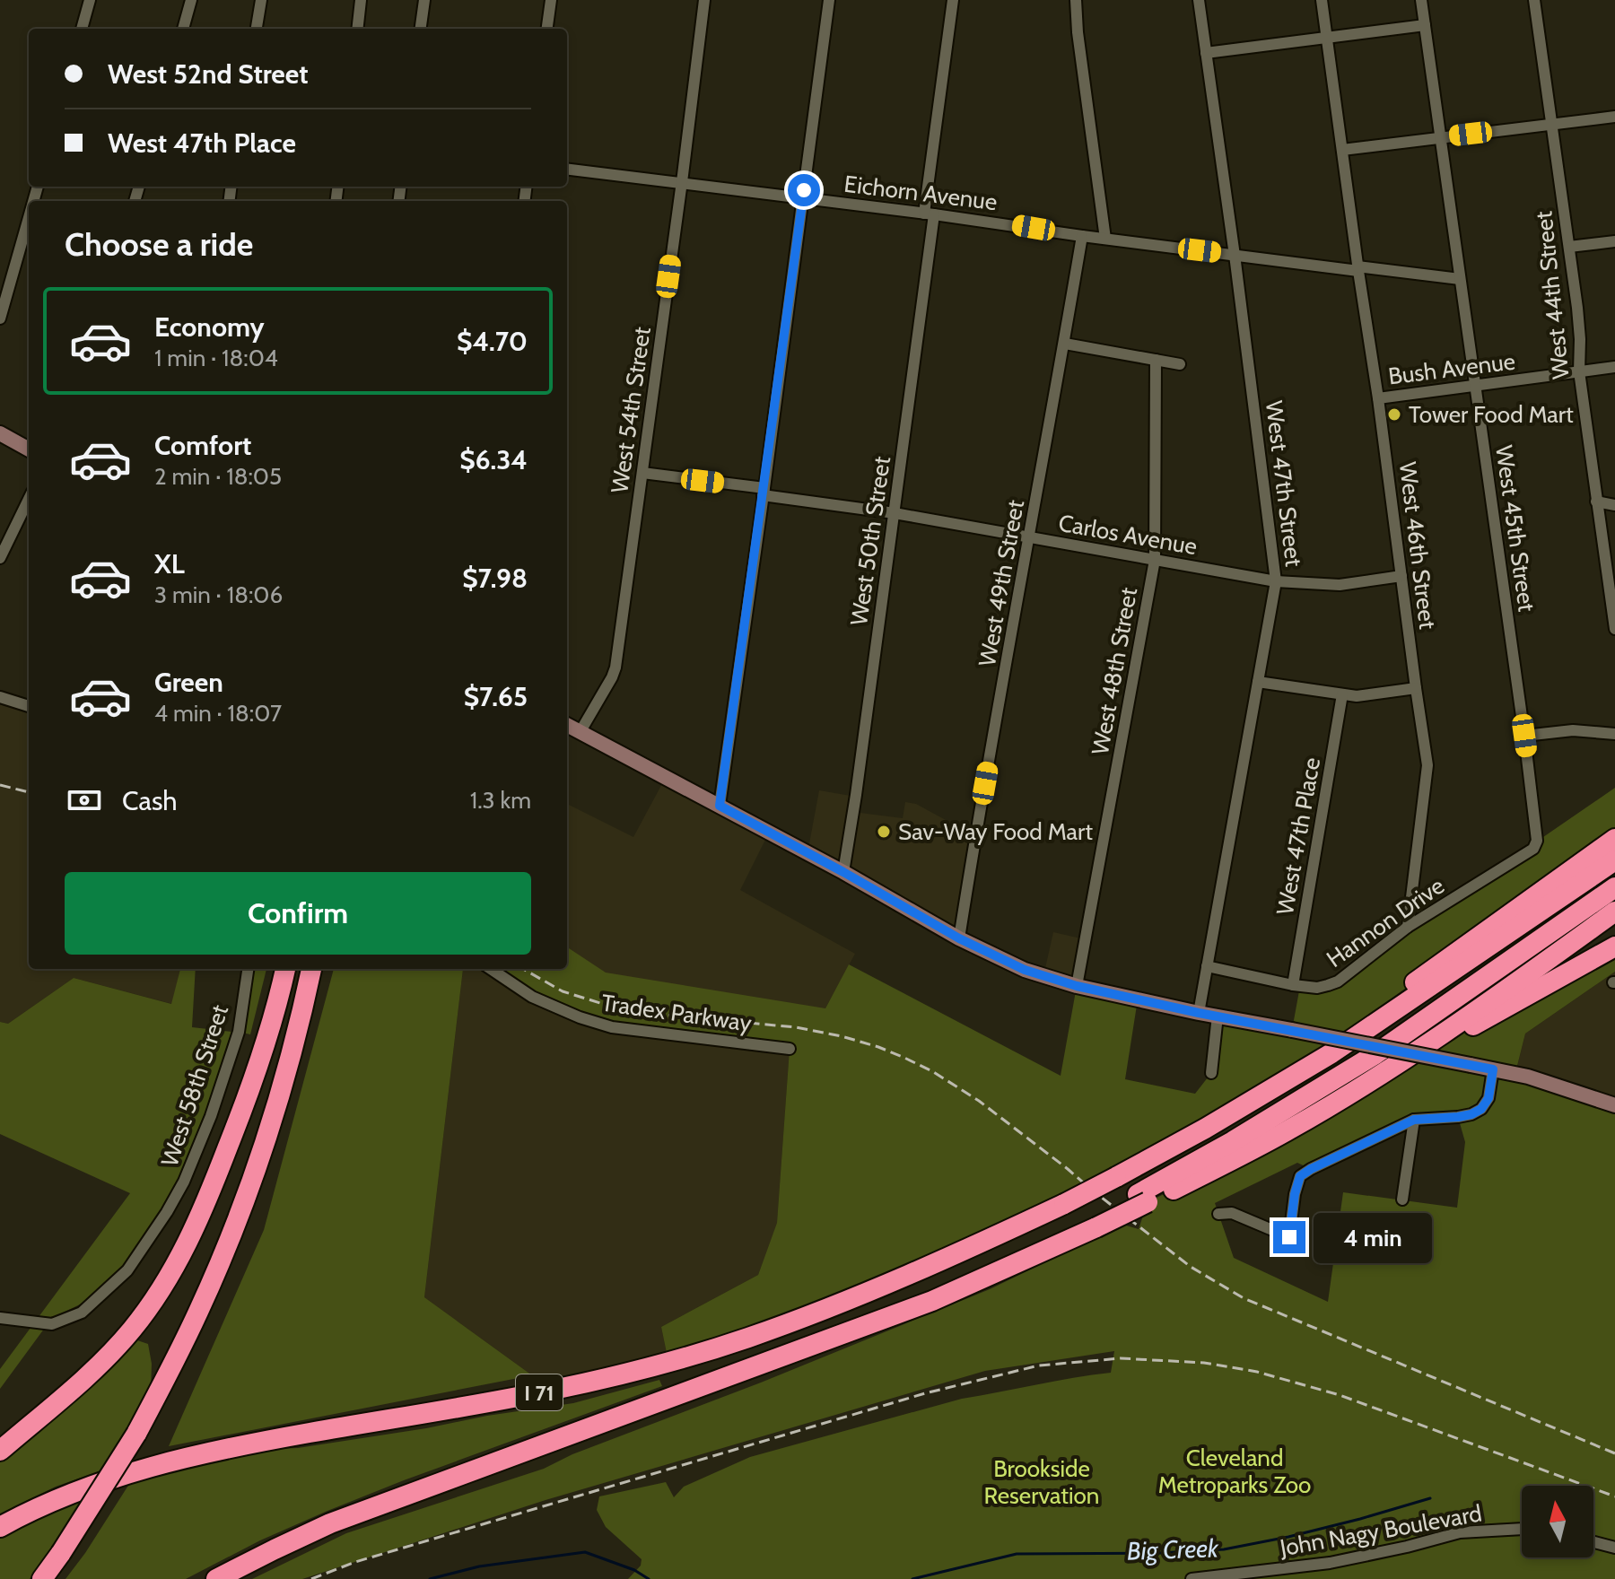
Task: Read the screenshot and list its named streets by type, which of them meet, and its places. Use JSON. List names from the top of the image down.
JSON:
{
  "streets": {
    "highway": ["I 71"],
    "street": [
      "Eichorn Avenue",
      "West 44th Street",
      "Bush Avenue",
      "West 54th Street",
      "West 47th Street",
      "West 45th Street",
      "Carlos Avenue",
      "West 50th Street",
      "West 46th Street",
      "West 49th Street",
      "West 48th Street",
      "West 47th Place",
      "Hannon Drive",
      "Tradex Parkway",
      "West 58th Street",
      "John Nagy Boulevard"
    ]
  },
  "crossings": [
    ["Eichorn Avenue", "West 54th Street"],
    ["Eichorn Avenue", "West 47th Street"],
    ["Eichorn Avenue", "West 45th Street"],
    ["Eichorn Avenue", "West 50th Street"],
    ["Eichorn Avenue", "West 46th Street"],
    ["Eichorn Avenue", "West 49th Street"],
    ["West 44th Street", "Bush Avenue"],
    ["Bush Avenue", "West 45th Street"],
    ["Bush Avenue", "West 46th Street"],
    ["West 54th Street", "Carlos Avenue"],
    ["West 47th Street", "Carlos Avenue"],
    ["West 47th Street", "Hannon Drive"],
    ["West 45th Street", "Hannon Drive"],
    ["Carlos Avenue", "West 50th Street"],
    ["Carlos Avenue", "West 46th Street"],
    ["Carlos Avenue", "West 49th Street"],
    ["Carlos Avenue", "West 48th Street"],
    ["West 46th Street", "Hannon Drive"],
    ["West 47th Place", "Hannon Drive"]
  ],
  "water": ["Big Creek"],
  "parks": ["Cleveland Metroparks Zoo", "Brookside Reservation"],
  "places": ["Tower Food Mart", "Sav-Way Food Mart"],
  "north": "top",
  "page": {
    "banner": ["West 52nd Street", "West 47th Place"],
    "heading": "Choose a ride",
    "list": [
      {
        "name": "Economy",
        "note": "1 min · 18:04",
        "value": "$4.70"
      },
      {
        "name": "Comfort",
        "note": "2 min · 18:05",
        "value": "$6.34"
      },
      {
        "name": "XL",
        "note": "3 min · 18:06",
        "value": "$7.98"
      },
      {
        "name": "Green",
        "note": "4 min · 18:07",
        "value": "$7.65"
      }
    ],
    "pay": ["Cash", "1.3 km"],
    "buttons": "Confirm",
    "bubble": "4 min"
  }
}
